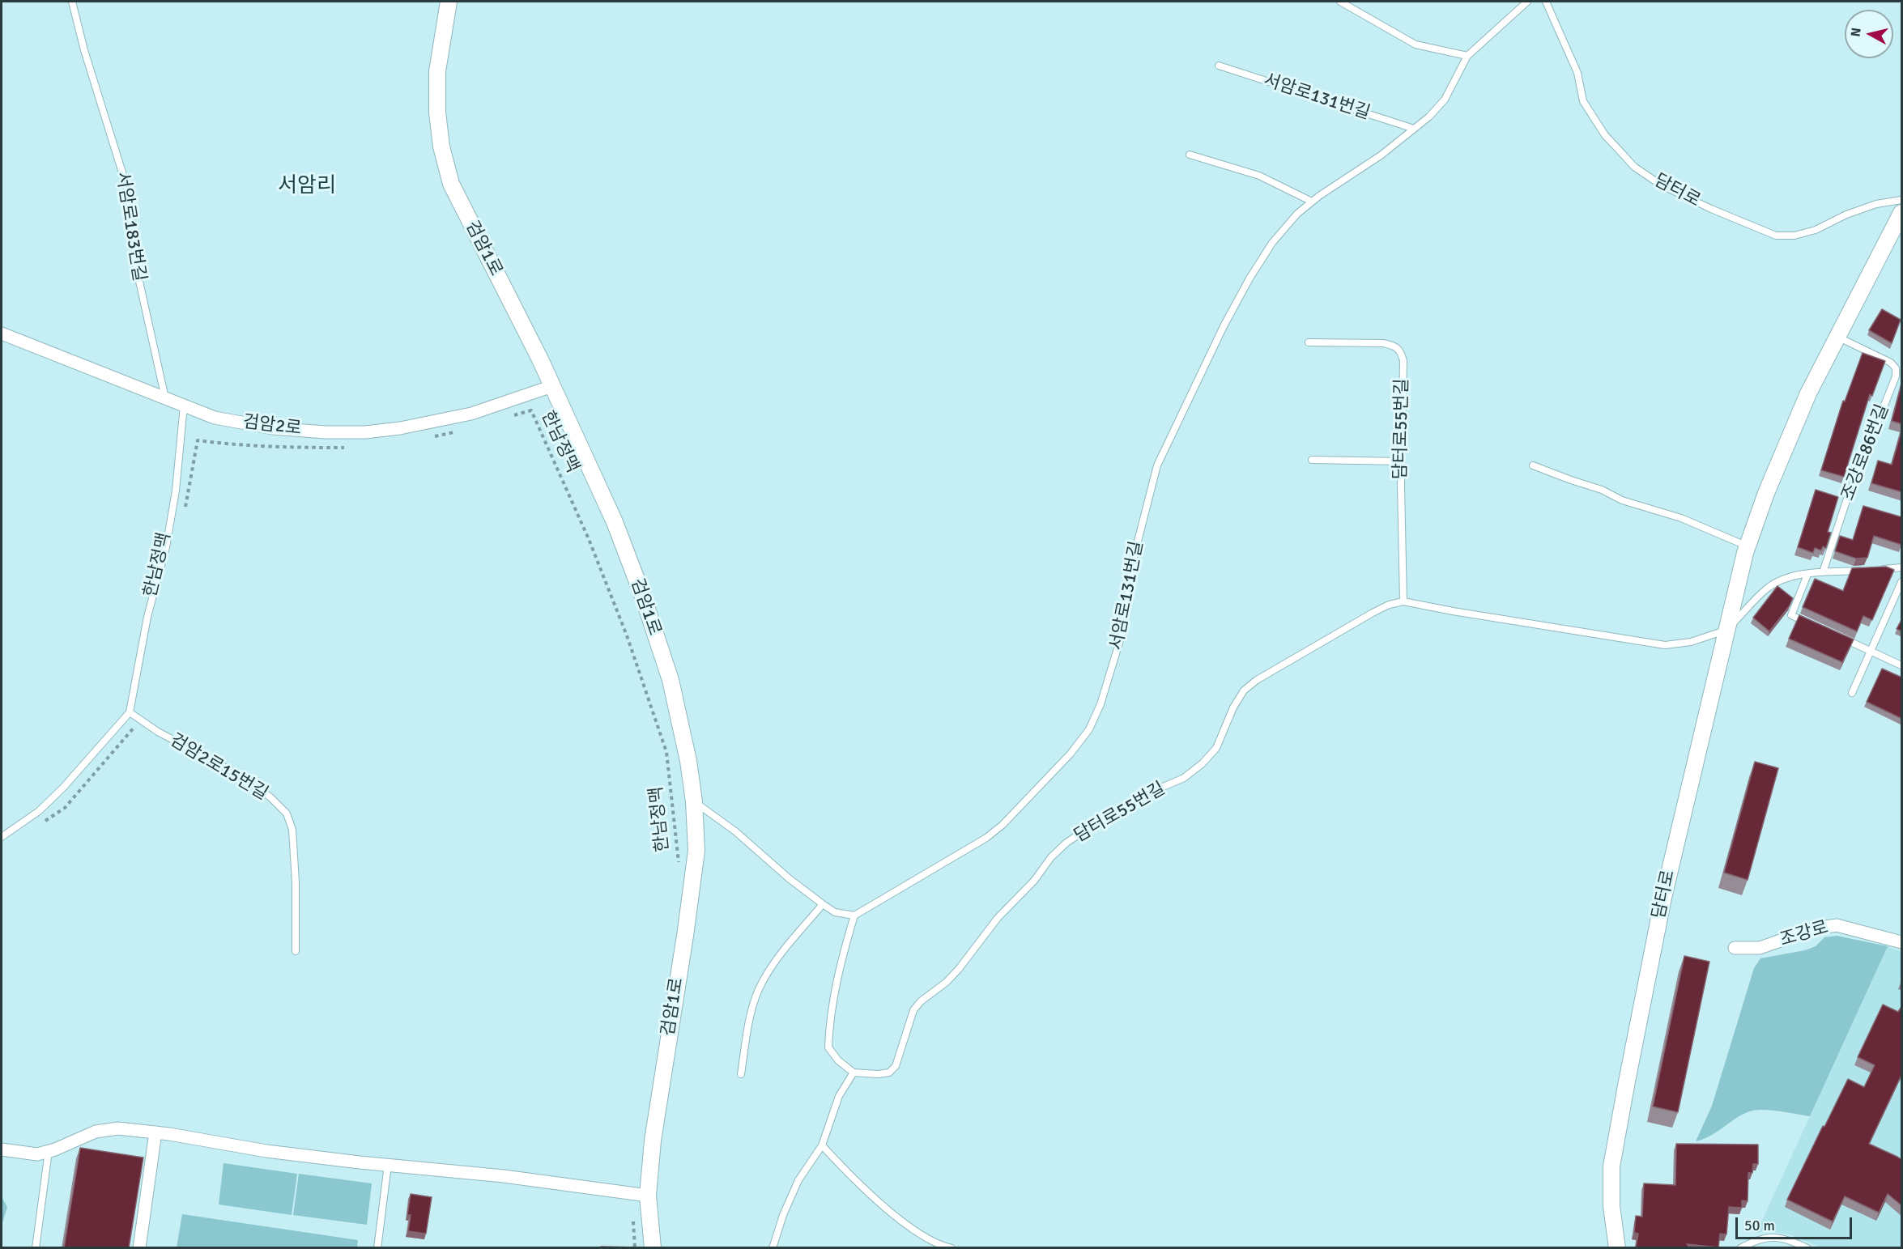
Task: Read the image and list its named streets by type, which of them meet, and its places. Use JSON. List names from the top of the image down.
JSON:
{
  "streets": {
    "street": [
      "담터로",
      "검암1로",
      "검암2로",
      "조강로"
    ],
    "lane": [
      "서암로131번길",
      "서암로183번길",
      "담터로55번길",
      "조강로86번길",
      "검암2로15번길"
    ],
    "path": ["한남정맥"]
  },
  "crossings": [
    ["담터로", "담터로55번길"],
    ["담터로", "조강로86번길"],
    ["서암로183번길", "검암2로"],
    ["검암1로", "검암2로"]
  ],
  "districts": ["서암리"],
  "scale_bar": "50 m",
  "north": "left"
}
